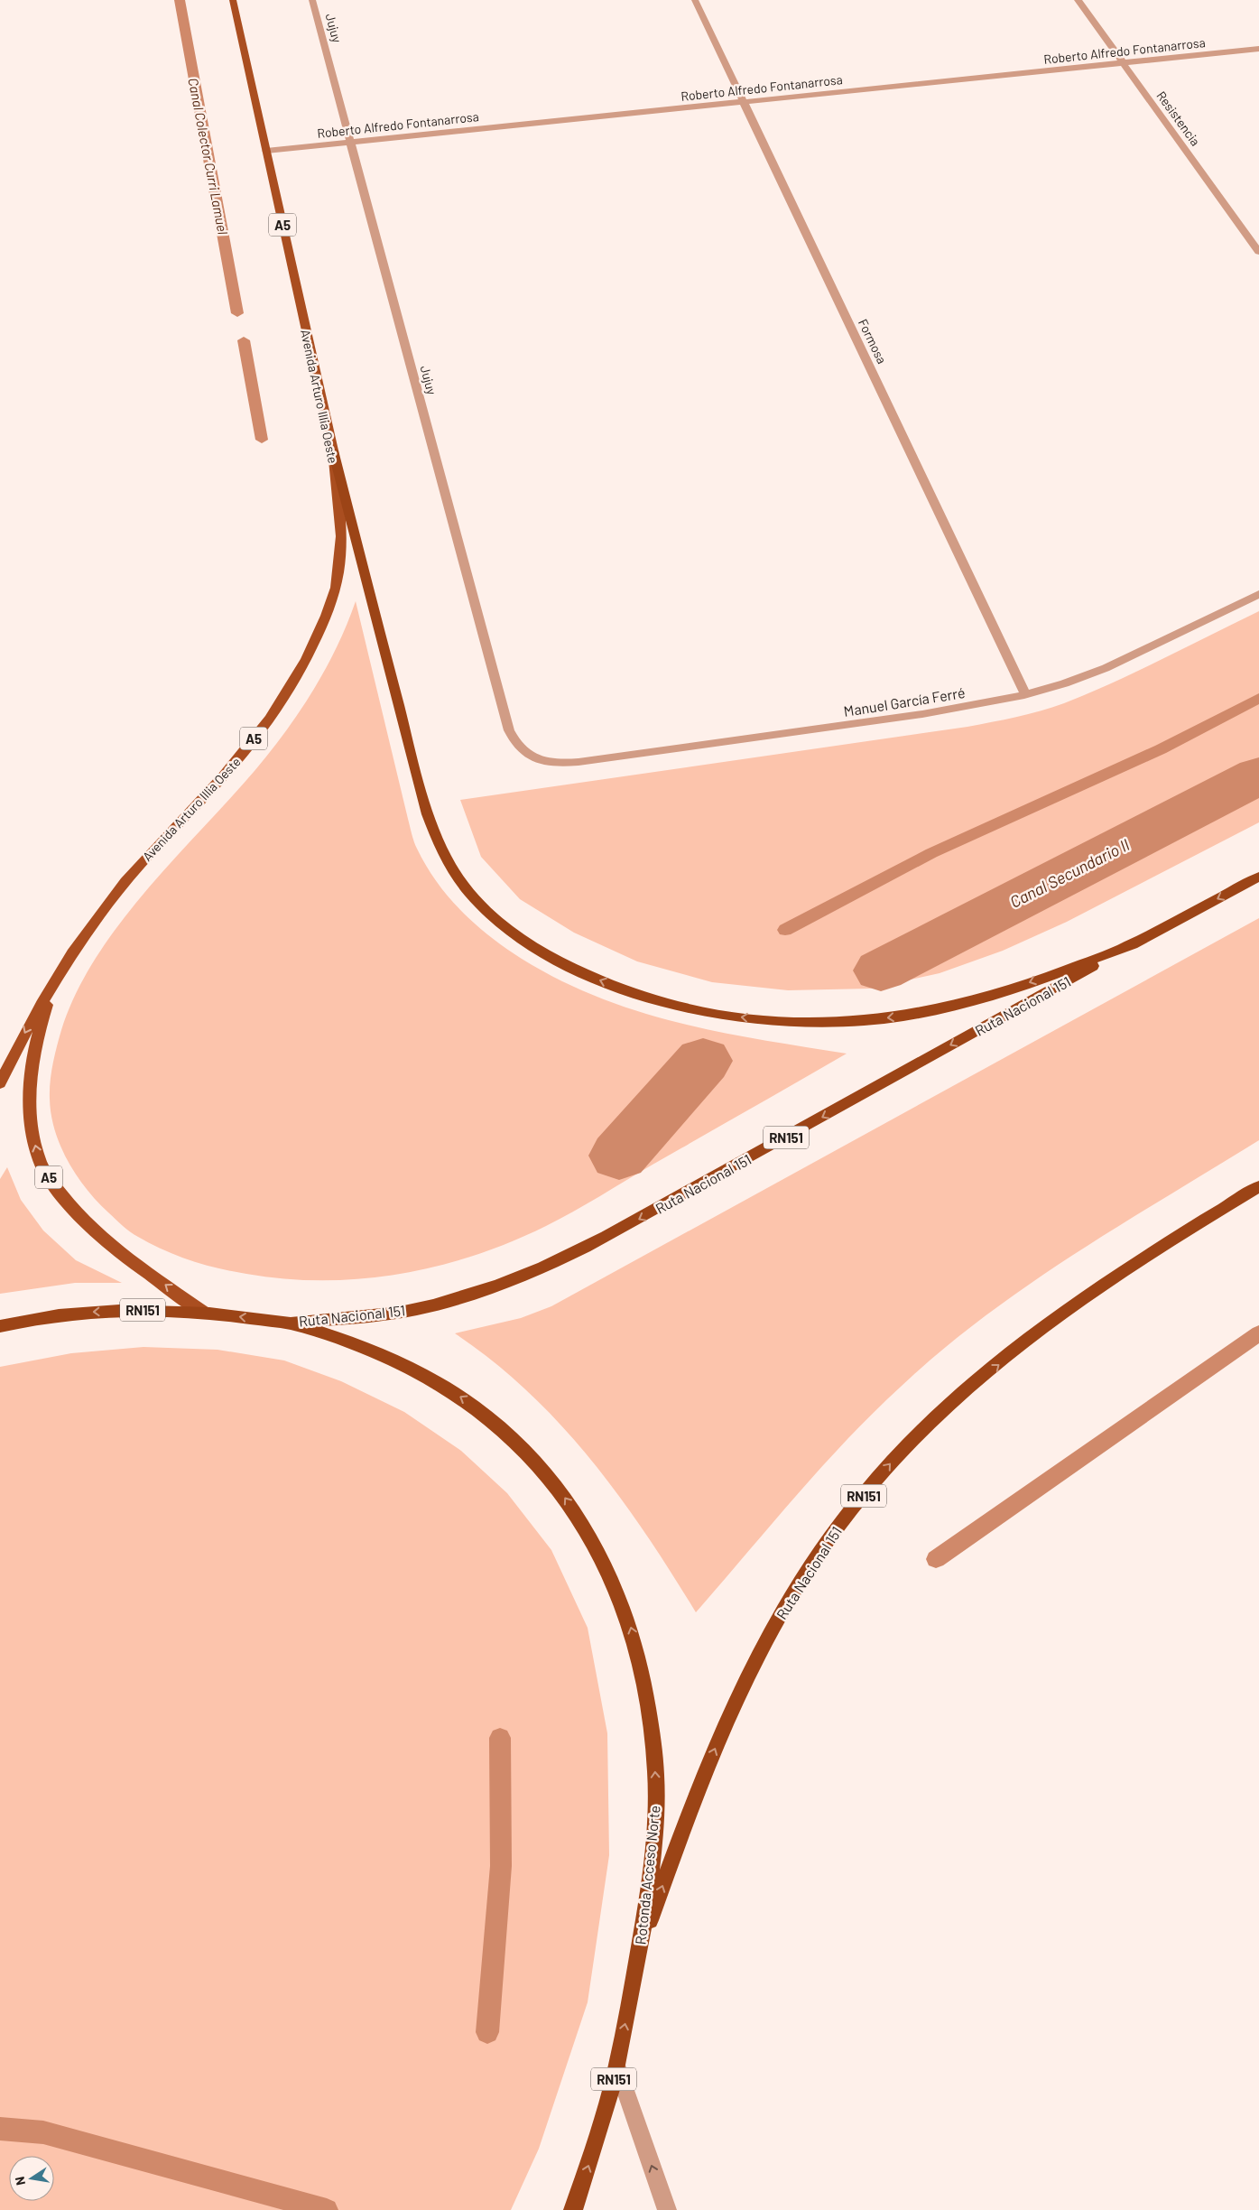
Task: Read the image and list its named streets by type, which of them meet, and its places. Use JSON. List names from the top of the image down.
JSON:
{
  "streets": {
    "highway": ["Ruta Nacional 151", "RN151", "Rotonda Acceso Norte"],
    "main road": ["A5", "Avenida Arturo Illia Oeste"],
    "street": [
      "Jujuy",
      "Roberto Alfredo Fontanarrosa",
      "Resistencia",
      "Formosa",
      "Manuel García Ferré"
    ]
  },
  "crossings": [
    ["Jujuy", "Roberto Alfredo Fontanarrosa"],
    ["Jujuy", "Manuel García Ferré"],
    ["Roberto Alfredo Fontanarrosa", "Resistencia"],
    ["Roberto Alfredo Fontanarrosa", "Formosa"],
    ["Roberto Alfredo Fontanarrosa", "Avenida Arturo Illia Oeste"],
    ["Formosa", "Manuel García Ferré"],
    ["Avenida Arturo Illia Oeste", "Rotonda Acceso Norte"],
    ["Ruta Nacional 151", "Rotonda Acceso Norte"]
  ],
  "water": ["Canal Colector Curri Lamuel", "Canal Secundario II"],
  "north": "left"
}
